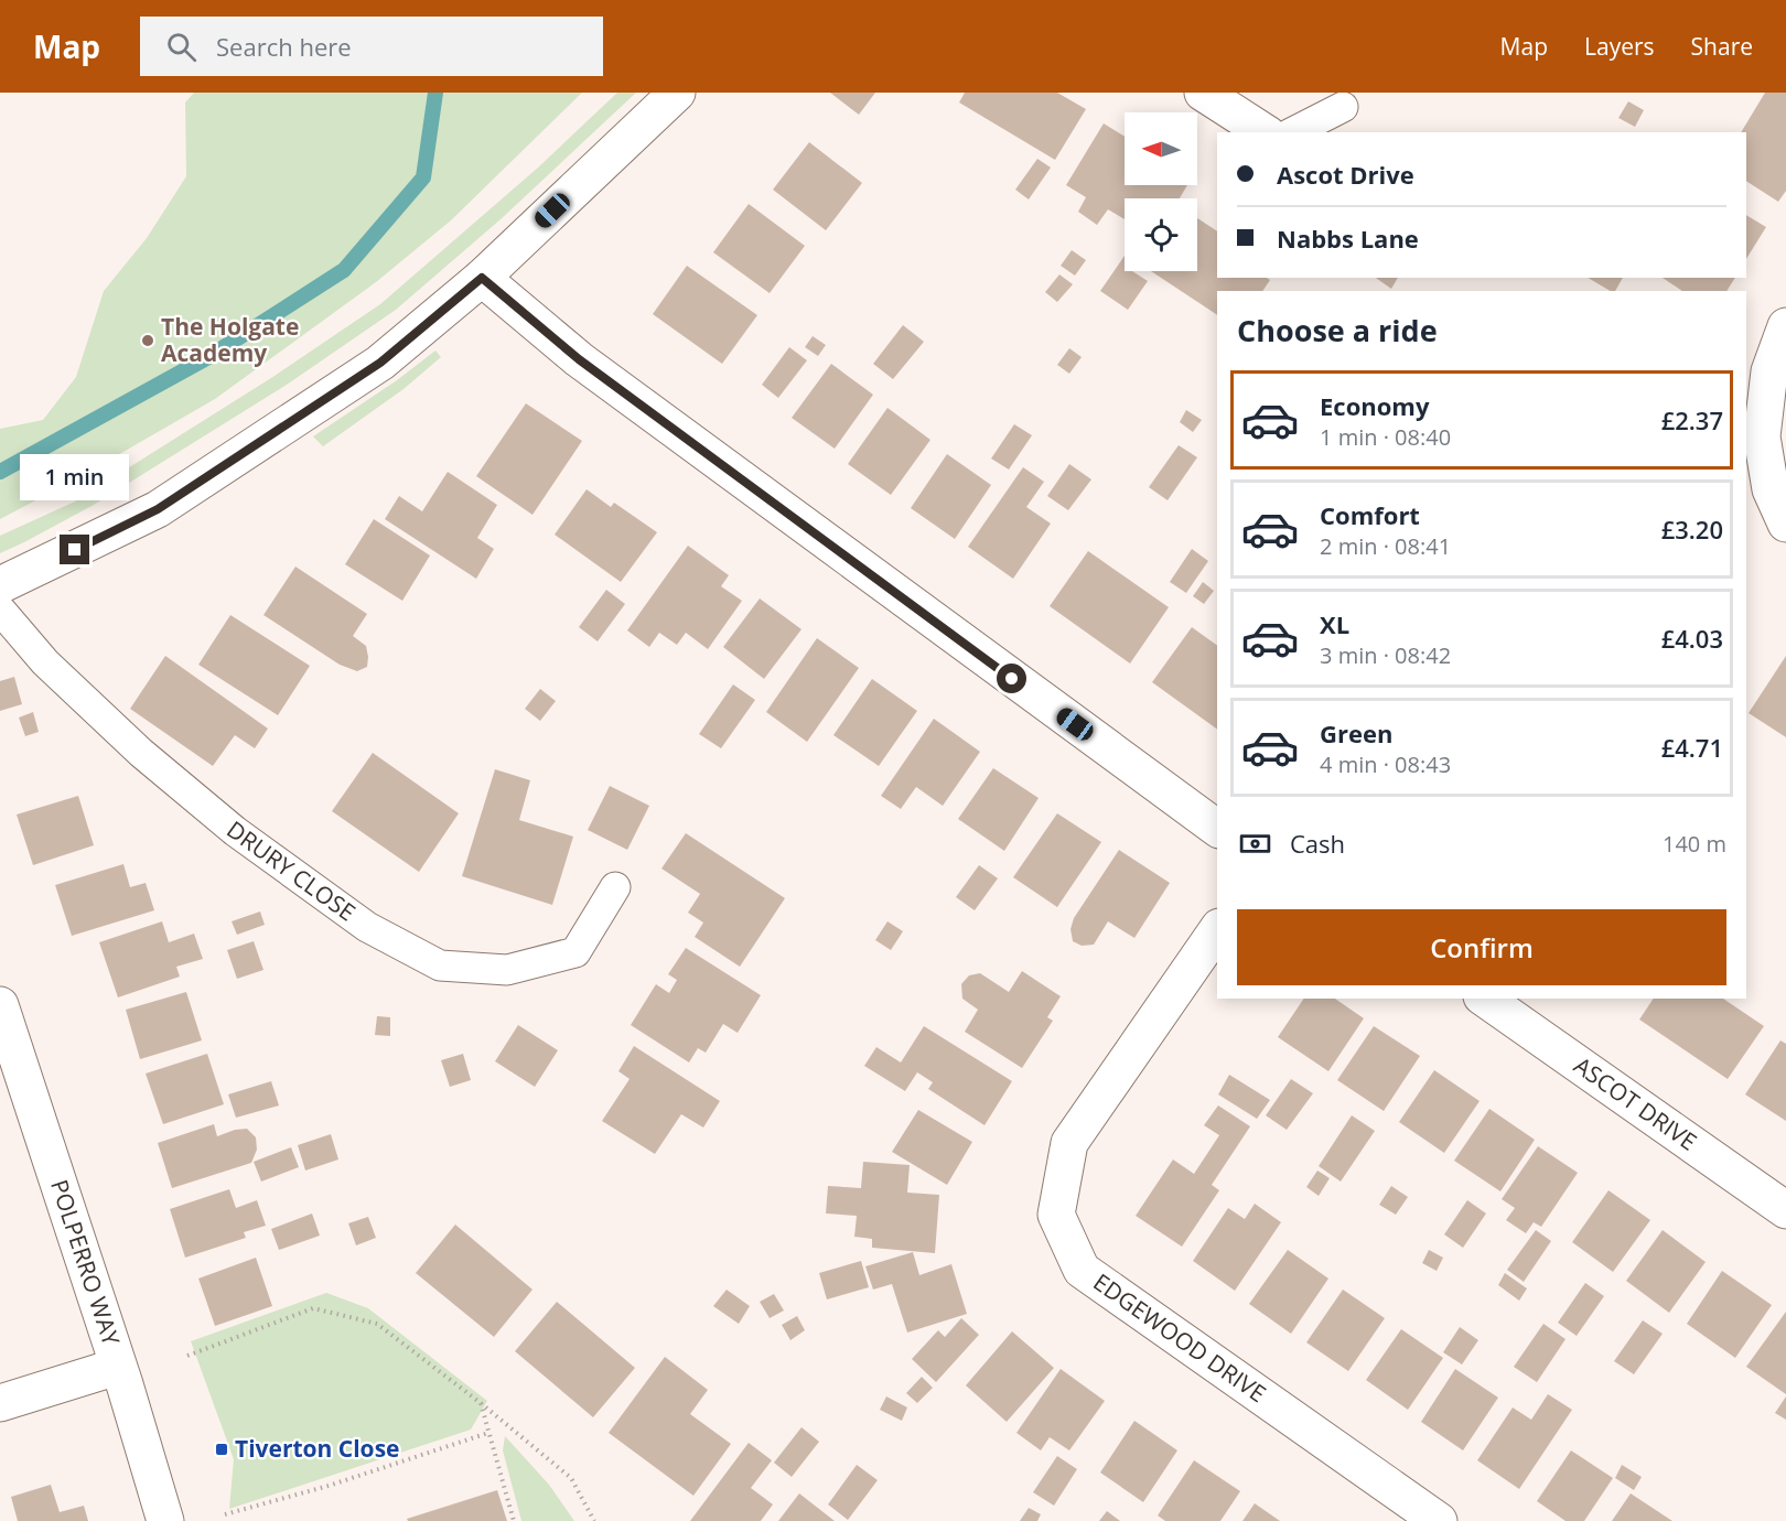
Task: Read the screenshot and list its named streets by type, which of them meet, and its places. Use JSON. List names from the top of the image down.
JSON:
{
  "streets": {
    "street": ["ASCOT DRIVE", "POLPERRO WAY", "EDGEWOOD DRIVE"],
    "lane": ["DRURY CLOSE"]
  },
  "places": {
    "other": ["The Holgate Academy"],
    "transit": ["Tiverton Close"]
  },
  "north": "left",
  "page": {
    "header": "Map",
    "search": "Search here",
    "nav": ["Map", "Layers", "Share"],
    "banner": ["Ascot Drive", "Nabbs Lane"],
    "heading": "Choose a ride",
    "list": [
      {
        "name": "Economy",
        "note": "1 min · 08:40",
        "value": "£2.37"
      },
      {
        "name": "Comfort",
        "note": "2 min · 08:41",
        "value": "£3.20"
      },
      {
        "name": "XL",
        "note": "3 min · 08:42",
        "value": "£4.03"
      },
      {
        "name": "Green",
        "note": "4 min · 08:43",
        "value": "£4.71"
      }
    ],
    "bubble": "1 min",
    "pay": ["Cash", "140 m"],
    "buttons": "Confirm"
  }
}
